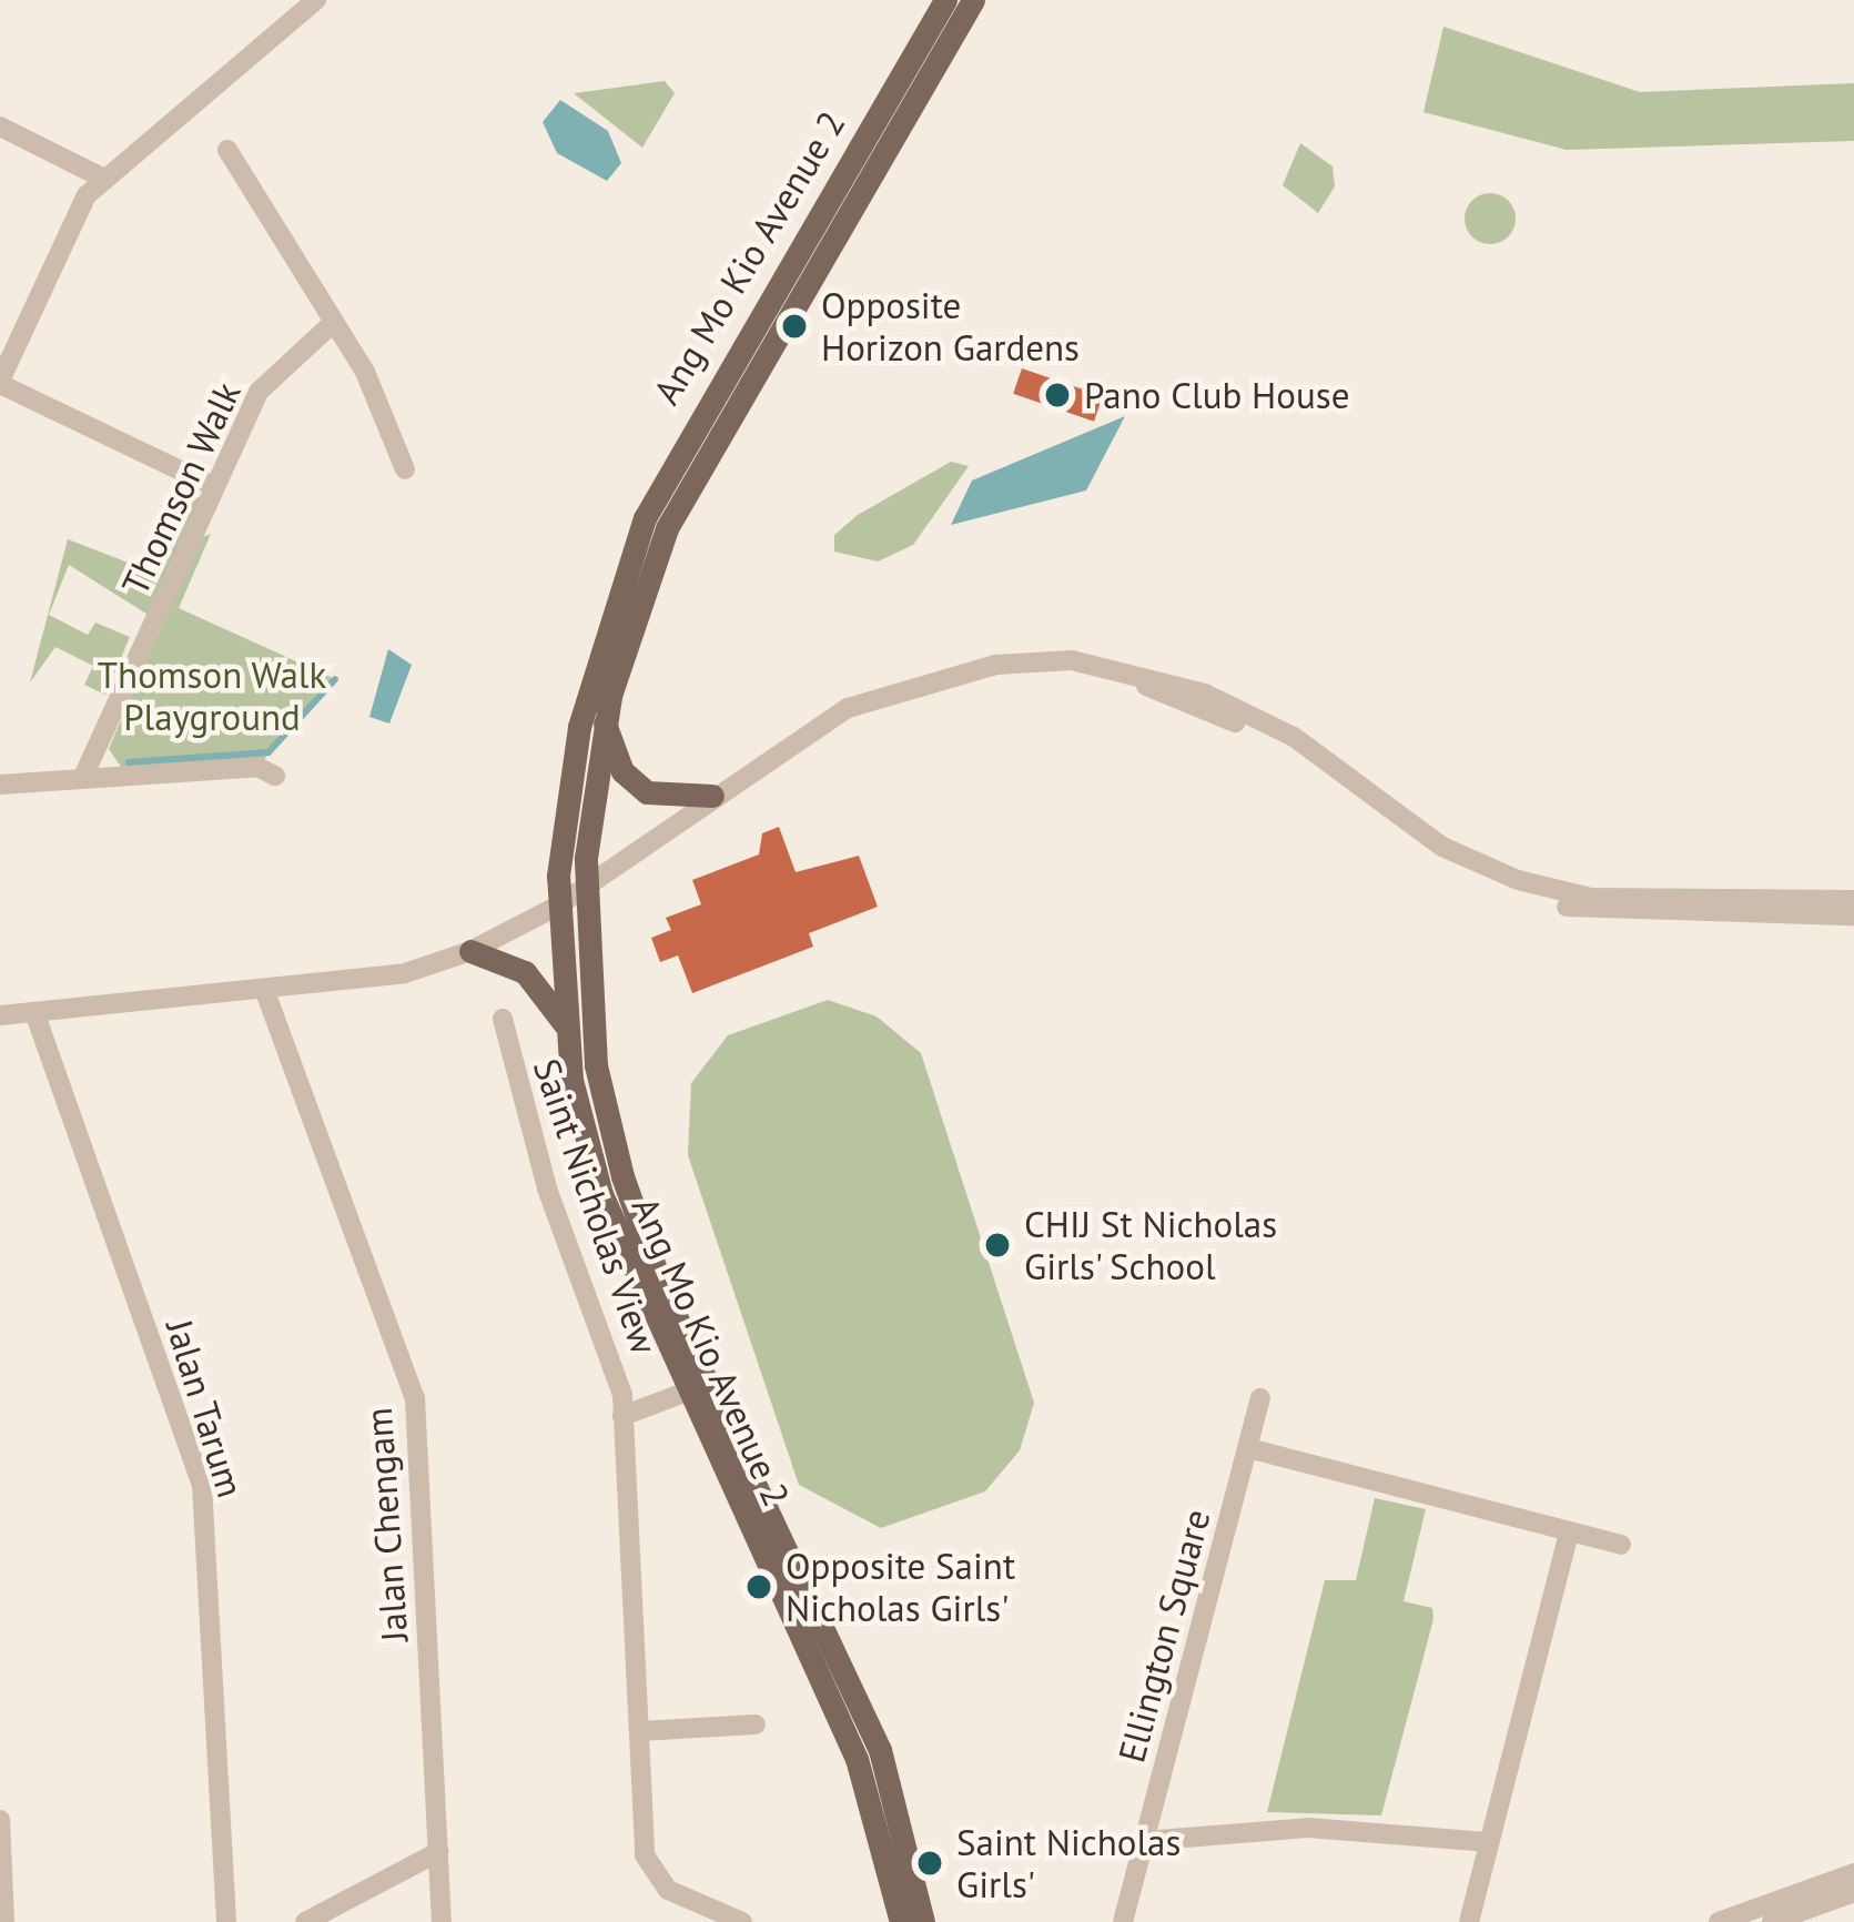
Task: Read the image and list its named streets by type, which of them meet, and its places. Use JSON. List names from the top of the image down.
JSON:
{
  "streets": {
    "main road": ["Ang Mo Kio Avenue 2"],
    "street": [
      "Thomson Walk",
      "Saint Nicholas View",
      "Jalan Tarum",
      "Jalan Chengam",
      "Ellington Square"
    ]
  },
  "crossings": [
    ["Ang Mo Kio Avenue 2", "Saint Nicholas View"]
  ],
  "parks": ["Thomson Walk Playground"],
  "places": [
    "Opposite Horizon Gardens",
    "Pano Club House",
    "CHIJ St Nicholas Girls' School",
    "Opposite Saint Nicholas Girls'",
    "Saint Nicholas Girls'"
  ]
}
